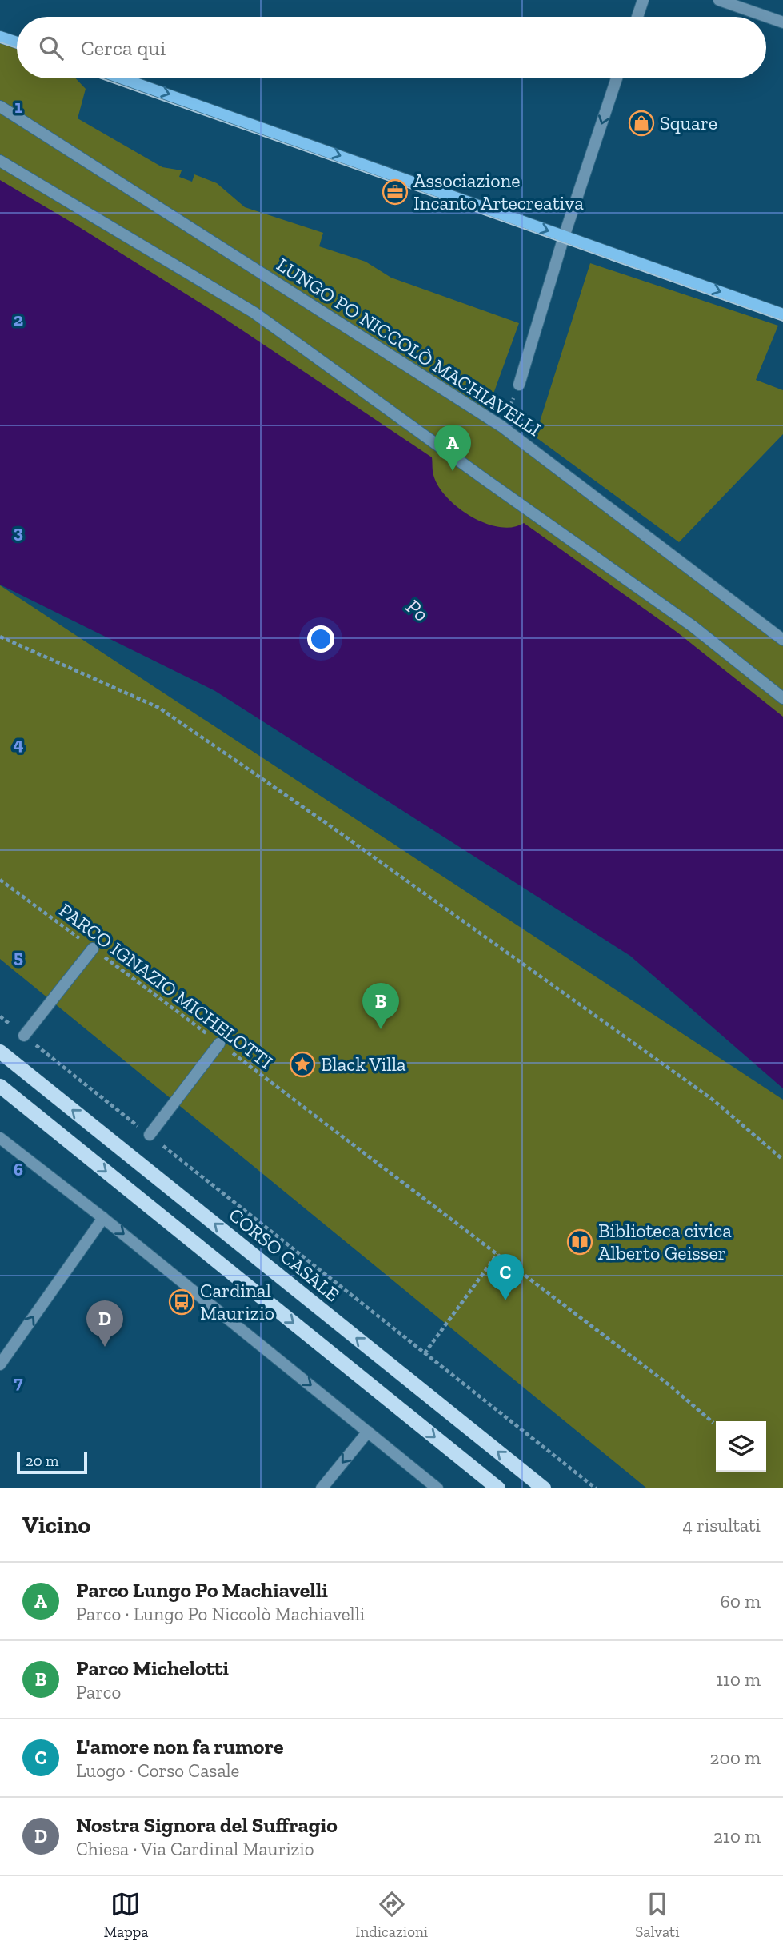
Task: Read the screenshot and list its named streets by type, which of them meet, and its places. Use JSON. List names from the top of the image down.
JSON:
{
  "streets": {
    "main road": ["CORSO CASALE"],
    "street": ["LUNGO PO NICCOLÒ MACHIAVELLI"],
    "path": ["PARCO IGNAZIO MICHELOTTI"]
  },
  "water": ["Po"],
  "places": {
    "shop": ["Square"],
    "office": ["Associazione Incanto Artecreativa"],
    "place": ["Black Villa"],
    "library": ["Biblioteca civica Alberto Geisser"],
    "bus stop": ["Cardinal Maurizio"]
  },
  "scale_bar": "20 m",
  "page": {
    "search": "Cerca qui",
    "pins": [
      "A",
      "B",
      "C",
      "D"
    ],
    "scale": "20 m",
    "heading": ["Vicino", "4 risultati"],
    "list": [
      {
        "mark": "A",
        "name": "Parco Lungo Po Machiavelli",
        "note": "Parco · Lungo Po Niccolò Machiavelli",
        "value": "60 m"
      },
      {
        "mark": "B",
        "name": "Parco Michelotti",
        "note": "Parco",
        "value": "110 m"
      },
      {
        "mark": "C",
        "name": "L'amore non fa rumore",
        "note": "Luogo · Corso Casale",
        "value": "200 m"
      },
      {
        "mark": "D",
        "name": "Nostra Signora del Suffragio",
        "note": "Chiesa · Via Cardinal Maurizio",
        "value": "210 m"
      }
    ],
    "nav": ["Mappa", "Indicazioni", "Salvati"]
  },
  "grid": {
    "rows": [
      "1",
      "2",
      "3",
      "4",
      "5",
      "6",
      "7"
    ]
  }
}
